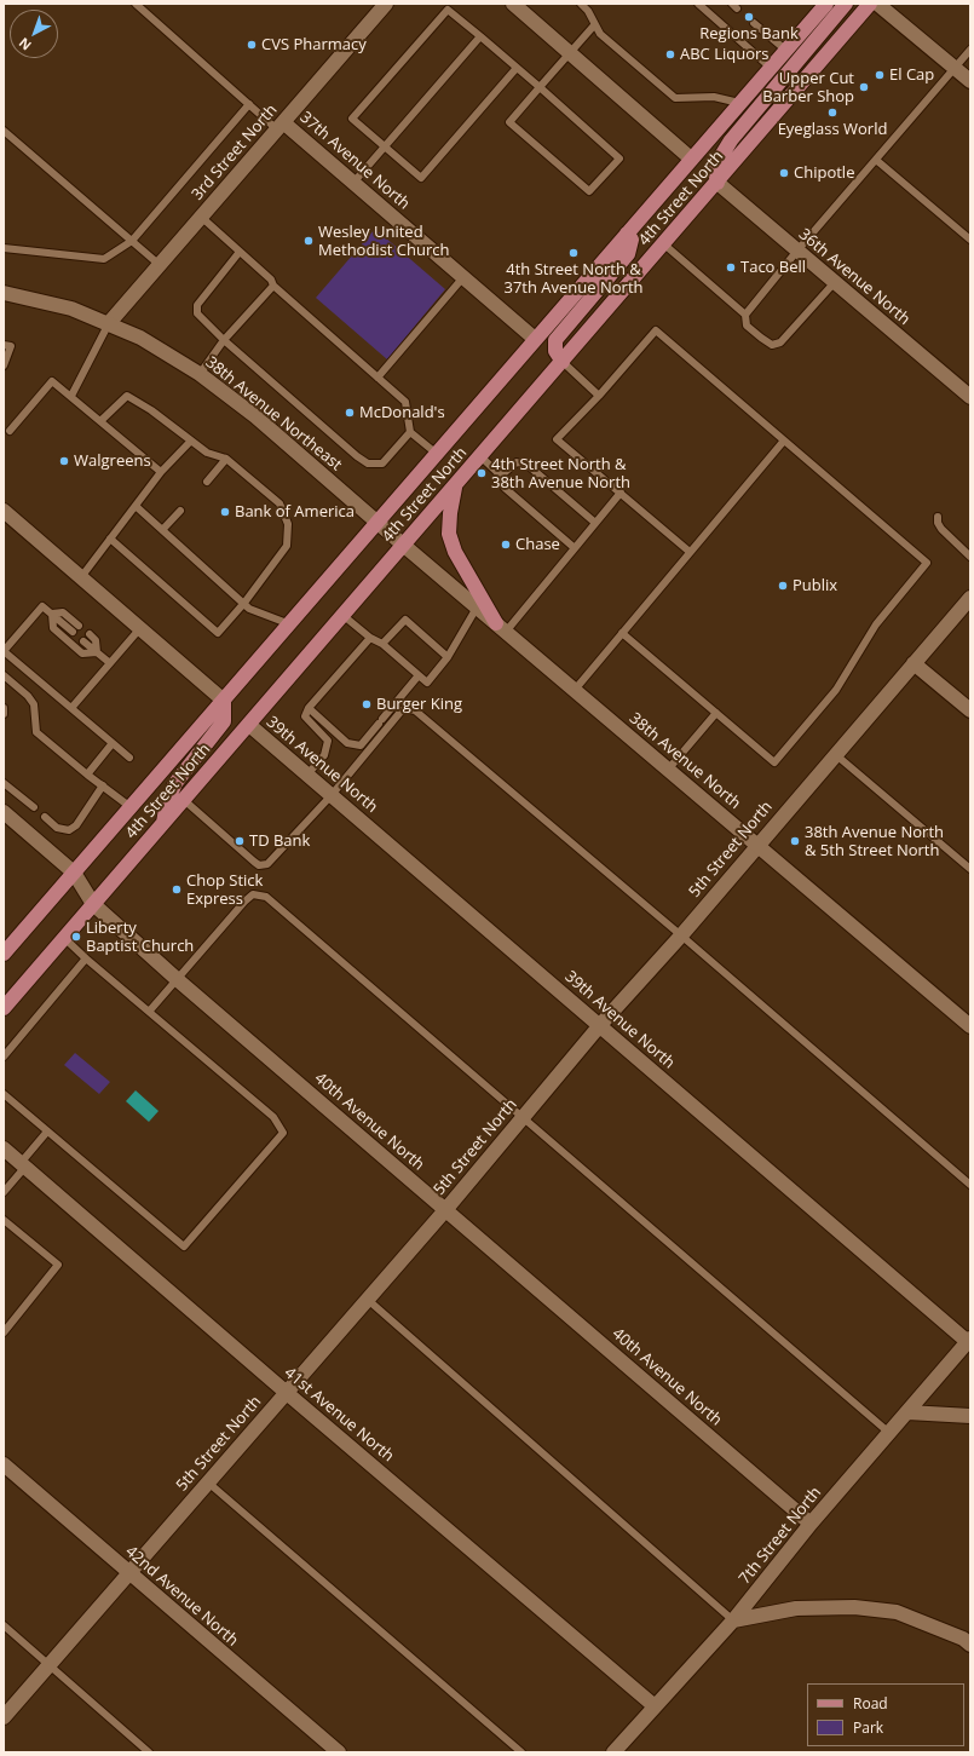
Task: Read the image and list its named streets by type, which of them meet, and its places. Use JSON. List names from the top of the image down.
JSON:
{
  "streets": {
    "main road": ["4th Street North"],
    "street": [
      "3rd Street North",
      "37th Avenue North",
      "36th Avenue North",
      "38th Avenue Northeast",
      "38th Avenue North",
      "39th Avenue North",
      "5th Street North",
      "40th Avenue North",
      "41st Avenue North",
      "7th Street North",
      "42nd Avenue North"
    ]
  },
  "crossings": [
    ["3rd Street North", "37th Avenue North"],
    ["3rd Street North", "38th Avenue Northeast"],
    ["37th Avenue North", "4th Street North"],
    ["4th Street North", "36th Avenue North"],
    ["4th Street North", "38th Avenue Northeast"],
    ["4th Street North", "38th Avenue North"],
    ["4th Street North", "39th Avenue North"],
    ["4th Street North", "40th Avenue North"],
    ["38th Avenue Northeast", "38th Avenue North"],
    ["38th Avenue North", "5th Street North"],
    ["39th Avenue North", "5th Street North"],
    ["39th Avenue North", "7th Street North"],
    ["5th Street North", "40th Avenue North"],
    ["5th Street North", "41st Avenue North"],
    ["5th Street North", "42nd Avenue North"],
    ["40th Avenue North", "7th Street North"],
    ["41st Avenue North", "7th Street North"]
  ],
  "places": [
    "Regions Bank",
    "CVS Pharmacy",
    "ABC Liquors",
    "El Cap",
    "Upper Cut Barber Shop",
    "Eyeglass World",
    "Chipotle",
    "Wesley United Methodist Church",
    "4th Street North & 37th Avenue North",
    "Taco Bell",
    "McDonald's",
    "Walgreens",
    "4th Street North & 38th Avenue North",
    "Bank of America",
    "Chase",
    "Publix",
    "Burger King",
    "TD Bank",
    "38th Avenue North & 5th Street North",
    "Chop Stick Express",
    "Liberty Baptist Church"
  ],
  "legend": ["Road", "Park"],
  "north": "bottom left"
}
